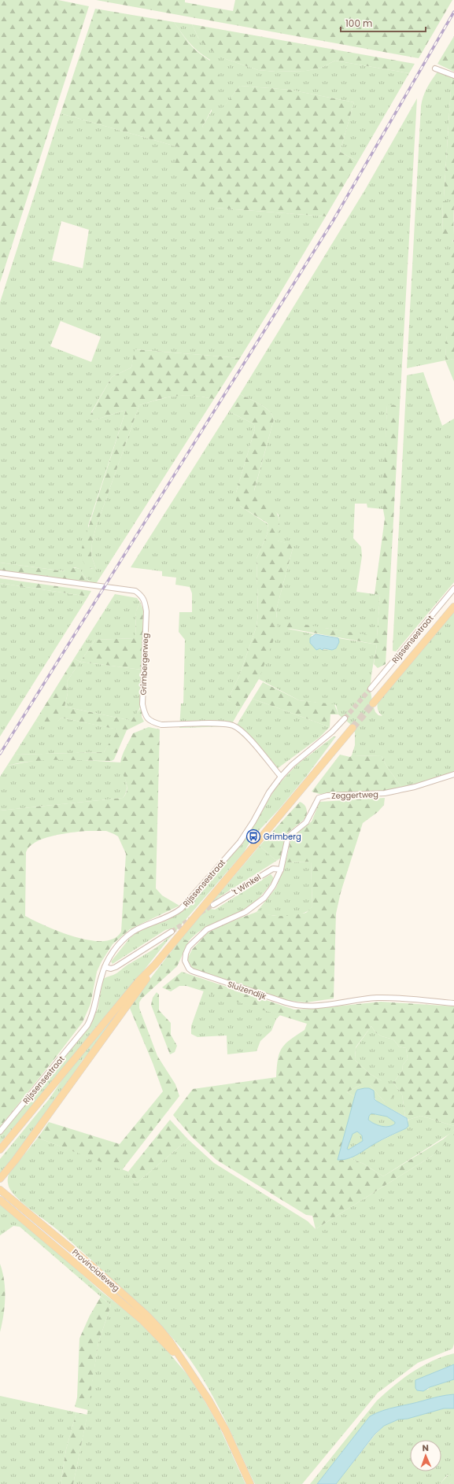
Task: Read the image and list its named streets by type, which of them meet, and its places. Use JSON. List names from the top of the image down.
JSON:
{
  "streets": {
    "main road": ["Rijssensestraat", "Provincialeweg"],
    "street": [
      "Grimbergerweg",
      "Zeggertweg",
      "'t Winkel",
      "Sluizendijk"
    ]
  },
  "crossings": [
    ["Rijssensestraat", "Grimbergerweg"],
    ["Zeggertweg", "'t Winkel"],
    ["Zeggertweg", "Sluizendijk"],
    ["'t Winkel", "Sluizendijk"]
  ],
  "places": {
    "bus stop": ["Grimberg"]
  },
  "scale_bar": "100 m",
  "north": "top"
}
